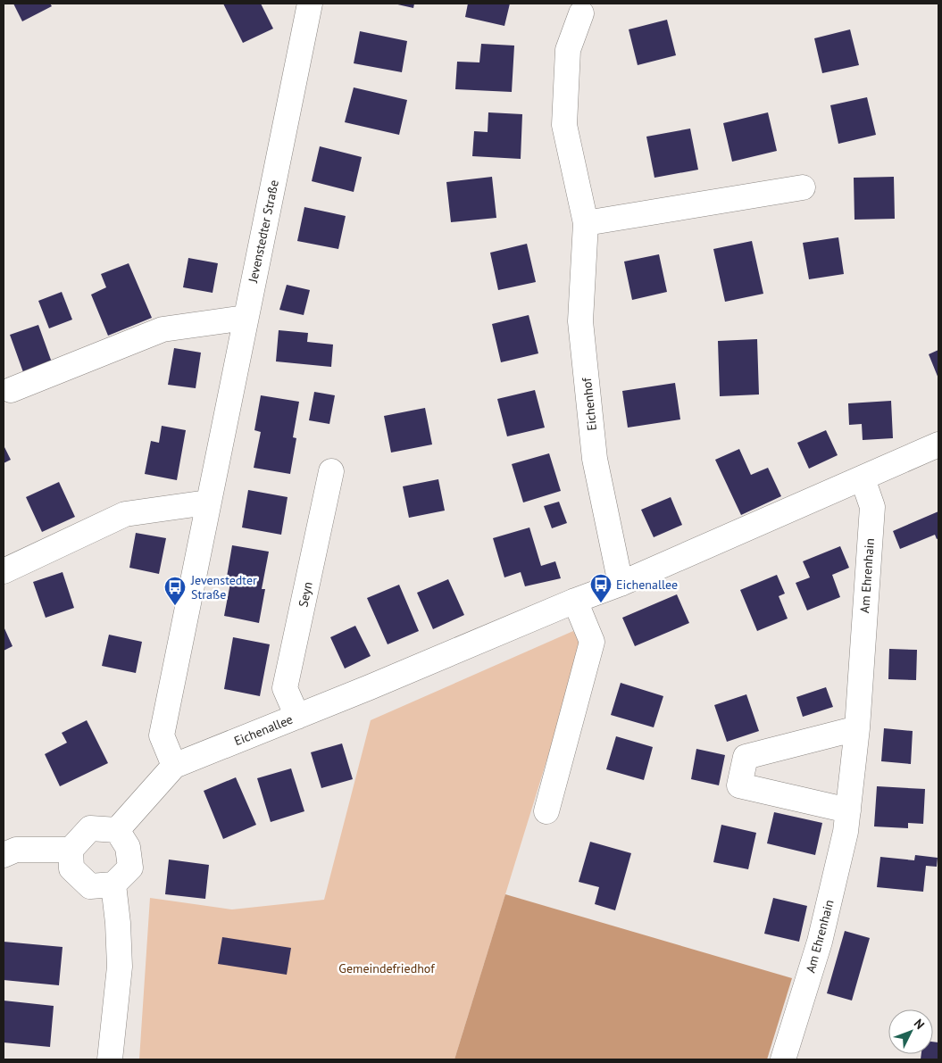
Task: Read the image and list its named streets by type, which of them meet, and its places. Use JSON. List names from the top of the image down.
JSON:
{
  "streets": {
    "street": [
      "Jevenstedter Straße",
      "Eichenhof",
      "Am Ehrenhain",
      "Seyn",
      "Eichenallee"
    ]
  },
  "crossings": [
    ["Jevenstedter Straße", "Eichenallee"],
    ["Eichenhof", "Eichenallee"],
    ["Am Ehrenhain", "Eichenallee"],
    ["Seyn", "Eichenallee"]
  ],
  "parks": ["Gemeindefriedhof"],
  "places": {
    "bus stop": ["Eichenallee", "Jevenstedter Straße"]
  },
  "north": "top right"
}
